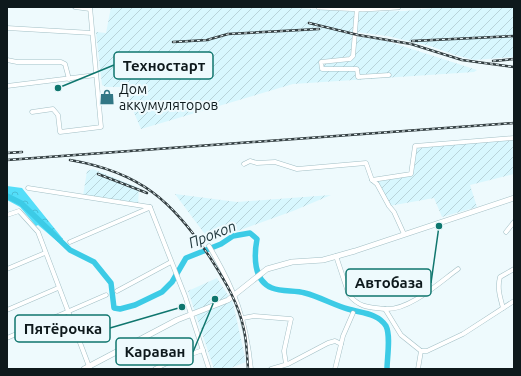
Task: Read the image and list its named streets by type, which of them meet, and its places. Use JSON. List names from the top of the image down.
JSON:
{
  "water": ["Прокоп"],
  "places": {
    "other": [
      "Техностарт",
      "Автобаза",
      "Караван",
      "Пятёрочка"
    ],
    "shop": ["Дом аккумуляторов"]
  }
}
